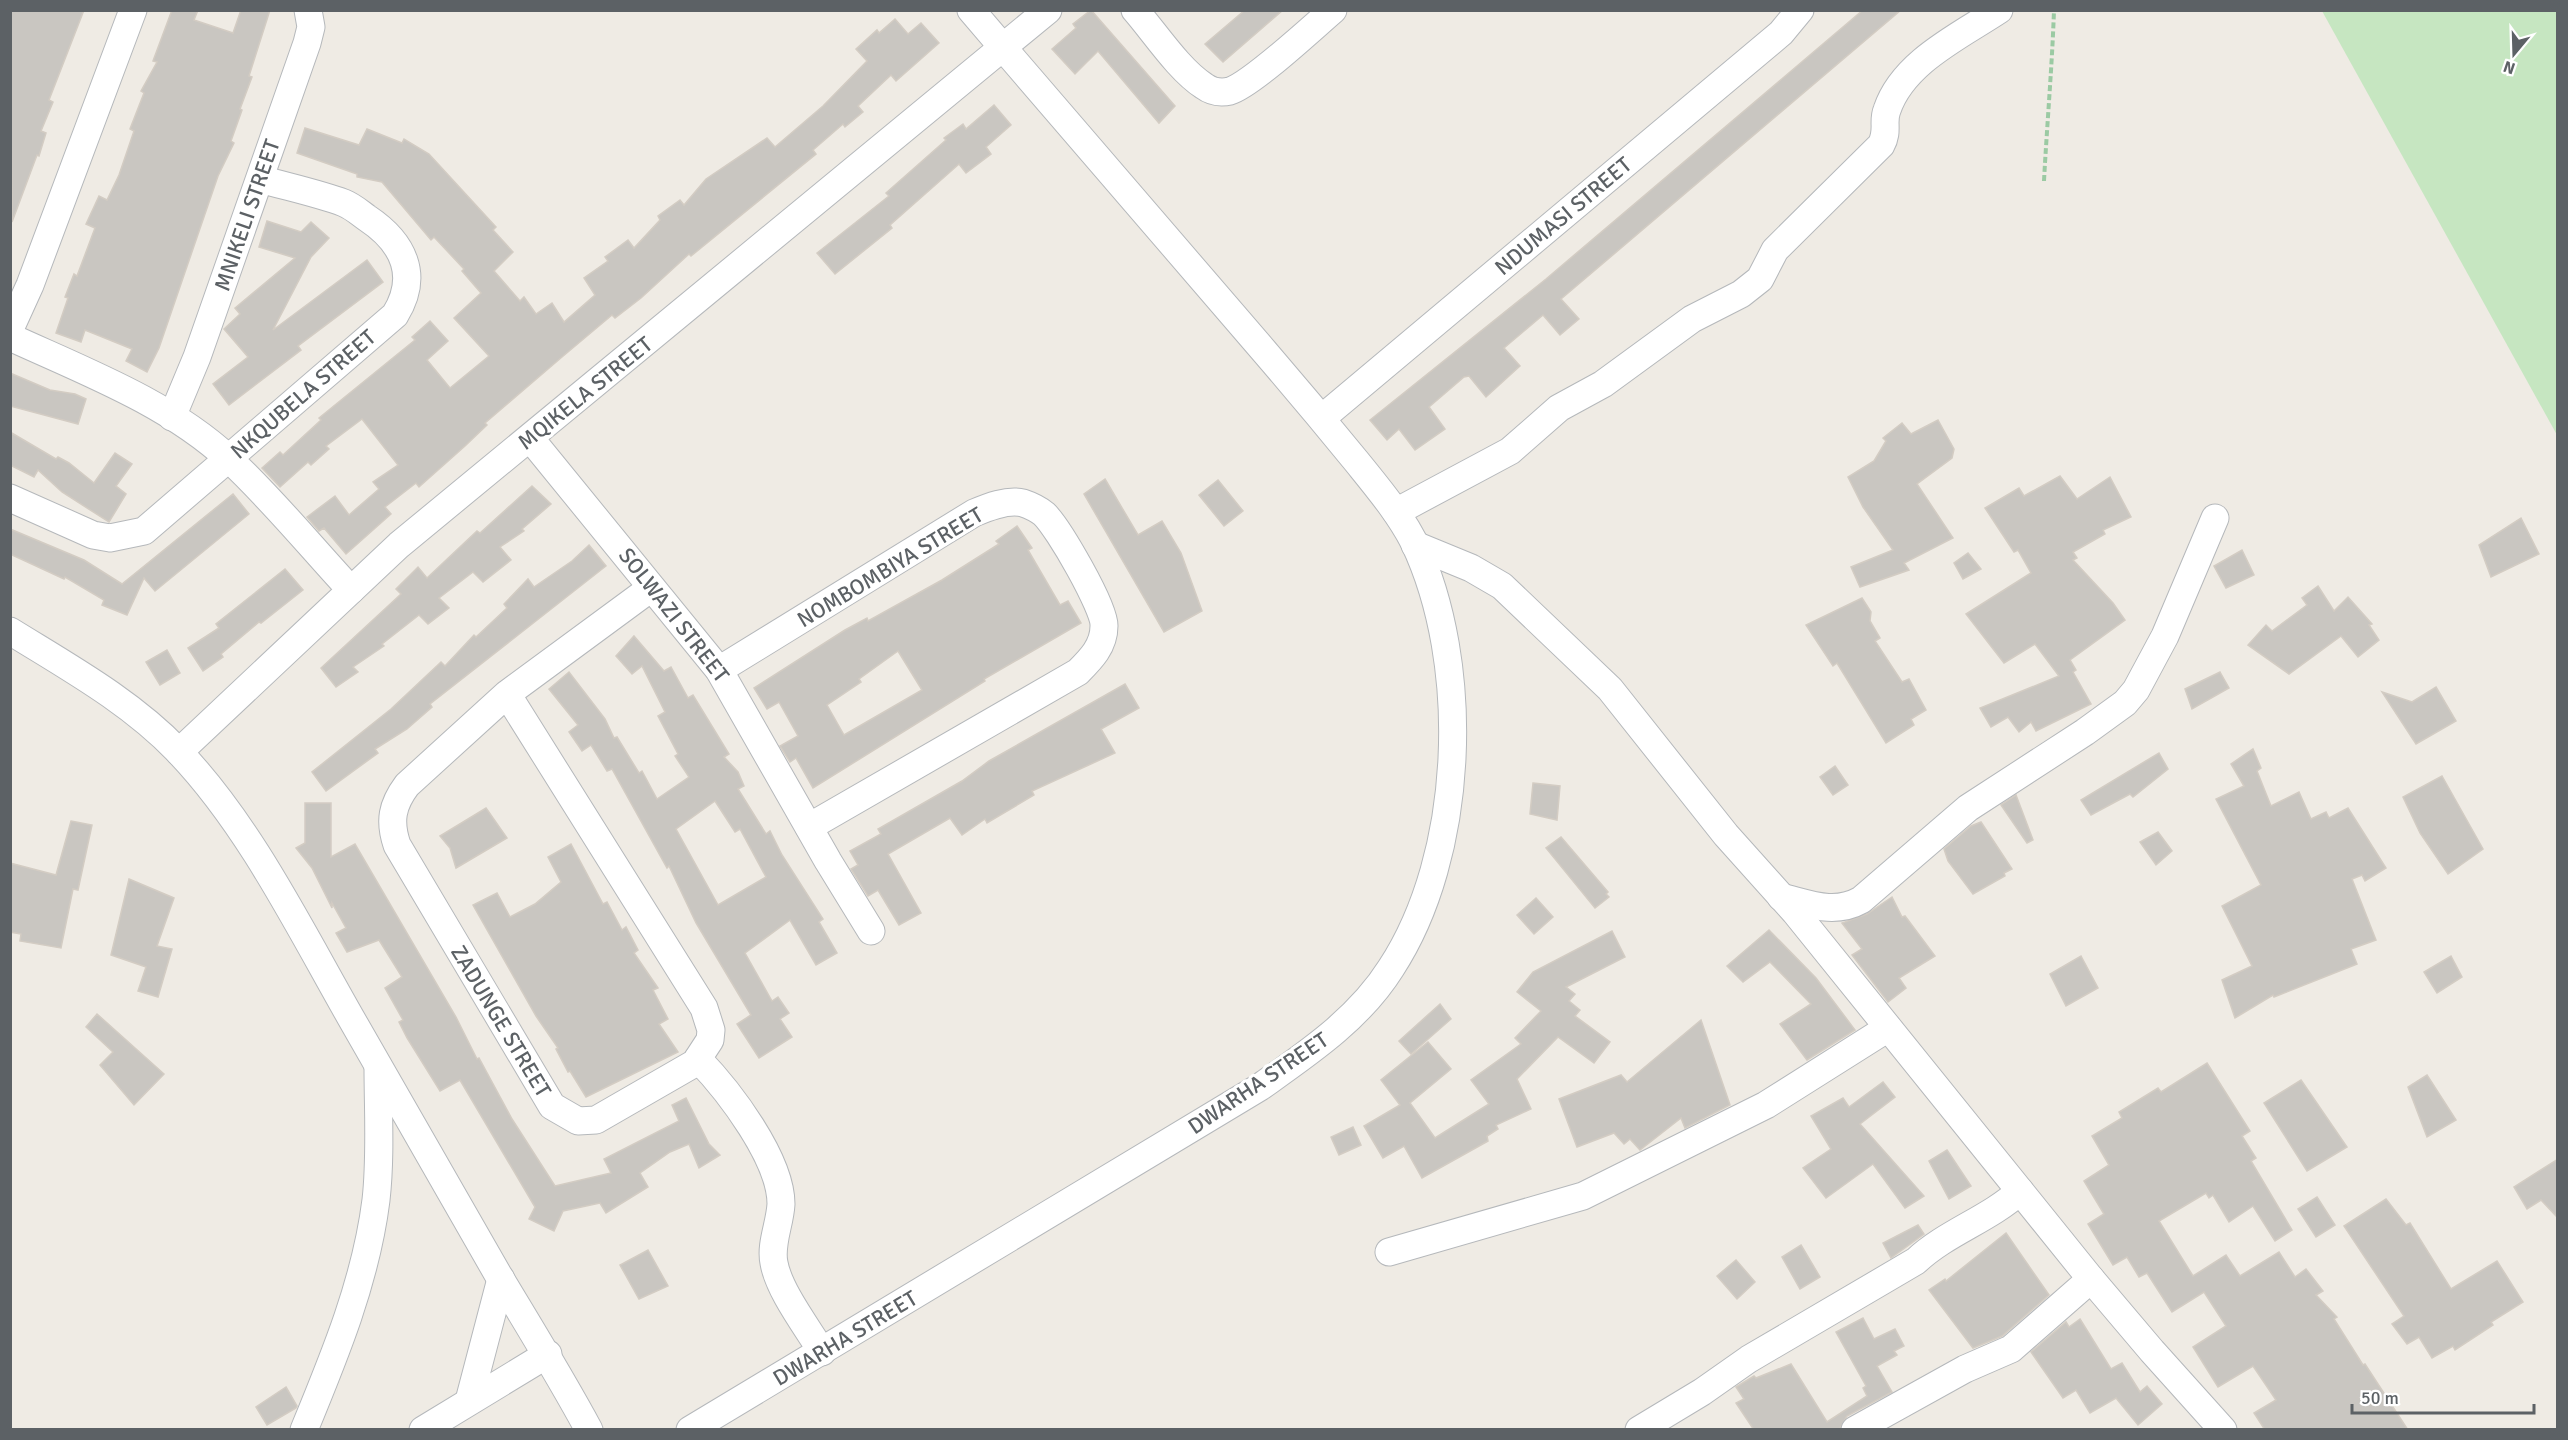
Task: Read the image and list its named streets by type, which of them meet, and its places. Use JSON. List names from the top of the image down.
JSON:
{
  "streets": {
    "street": [
      "MNIKELI STREET",
      "NDUMASI STREET",
      "MQIKELA STREET",
      "NKQUBELA STREET",
      "NOMBOMBIYA STREET",
      "SOLWAZI STREET",
      "ZADUNGE STREET",
      "DWARHA STREET"
    ]
  },
  "crossings": [
    ["MNIKELI STREET", "NKQUBELA STREET"],
    ["NDUMASI STREET", "DWARHA STREET"],
    ["MQIKELA STREET", "SOLWAZI STREET"],
    ["MQIKELA STREET", "DWARHA STREET"],
    ["NOMBOMBIYA STREET", "SOLWAZI STREET"],
    ["SOLWAZI STREET", "ZADUNGE STREET"]
  ],
  "scale_bar": "50 m",
  "north": "bottom"
}
